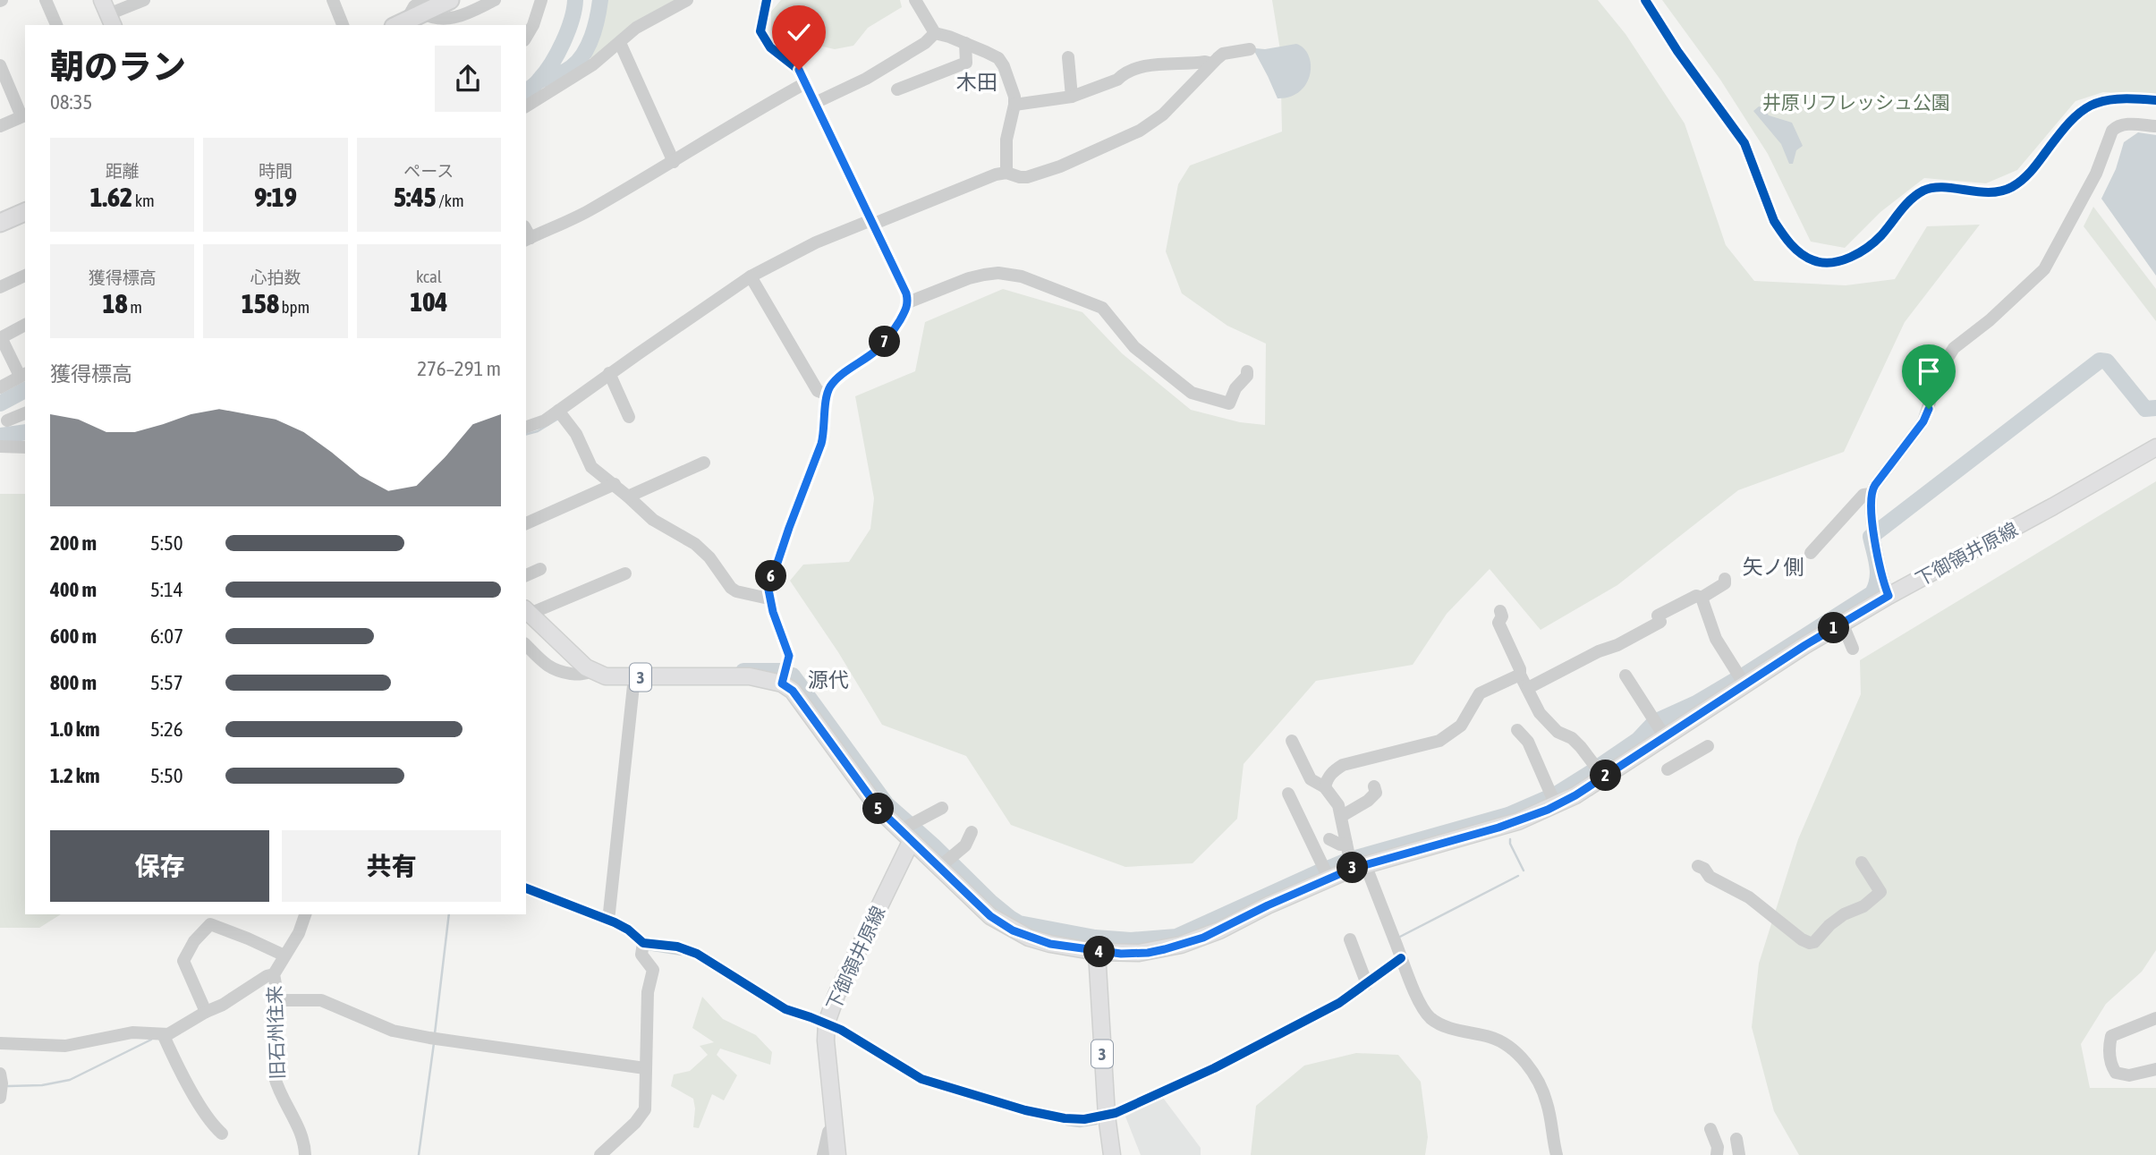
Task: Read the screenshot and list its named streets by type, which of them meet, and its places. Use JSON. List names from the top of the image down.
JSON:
{
  "streets": {
    "main road": ["下御領井原線", "3"],
    "street": ["旧石州往来"]
  },
  "crossings": [
    ["下御領井原線", "3"]
  ],
  "districts": ["木田", "矢ノ側", "源代"],
  "parks": ["井原リフレッシュ公園"],
  "page": {
    "heading": ["朝のラン", "08:35"],
    "stats": [
      ["距離", "1.62 km"],
      ["時間", "9:19"],
      ["ペース", "5:45 /km"],
      ["獲得標高", "18 m"],
      ["心拍数", "158 bpm"],
      ["kcal", "104"]
    ],
    "pins": [
      "7",
      "6",
      "1",
      "2",
      "5",
      "3",
      "4"
    ],
    "chart": ["獲得標高", "276–291 m"],
    "list": [
      {
        "name": "200 m",
        "note": "5:50"
      },
      {
        "name": "400 m",
        "note": "5:14"
      },
      {
        "name": "600 m",
        "note": "6:07"
      },
      {
        "name": "800 m",
        "note": "5:57"
      },
      {
        "name": "1.0 km",
        "note": "5:26"
      },
      {
        "name": "1.2 km",
        "note": "5:50"
      }
    ],
    "buttons": ["保存", "共有"]
  }
}
